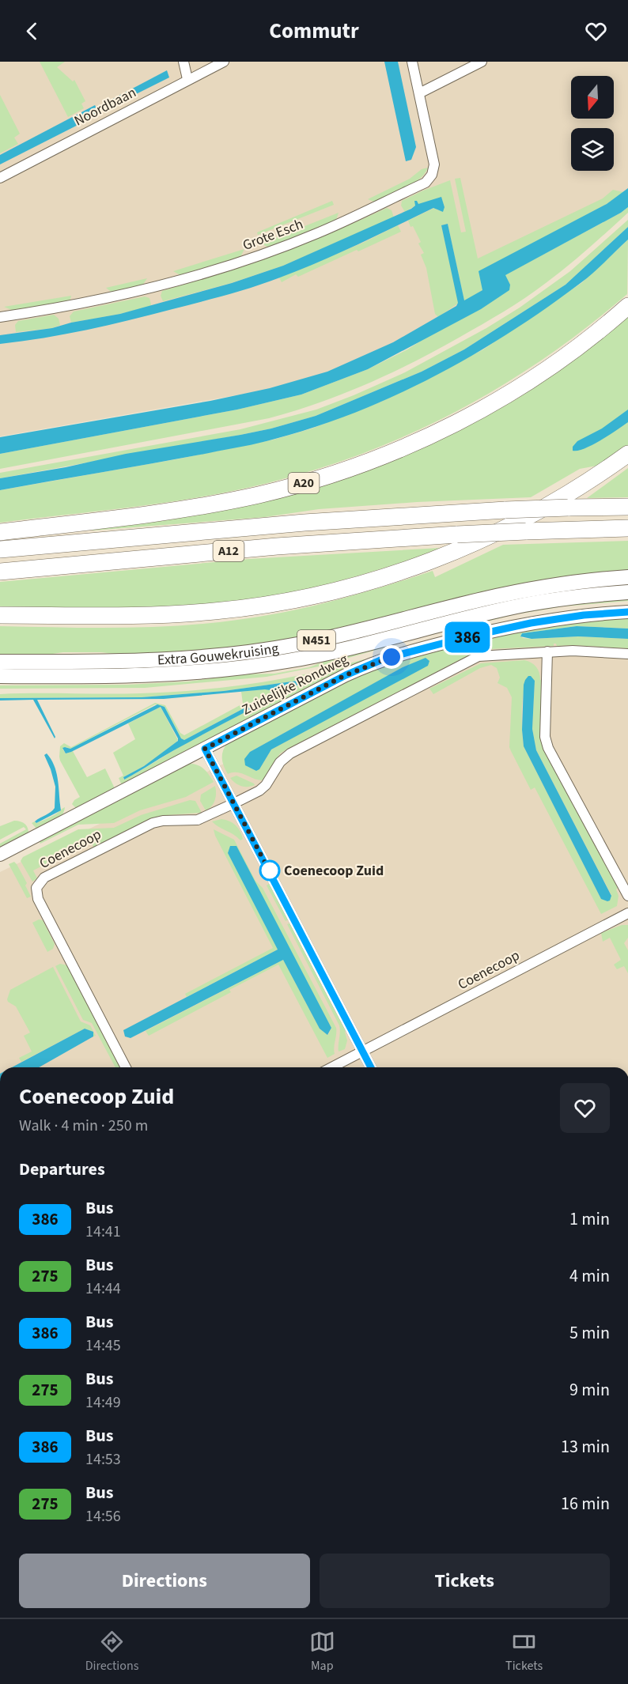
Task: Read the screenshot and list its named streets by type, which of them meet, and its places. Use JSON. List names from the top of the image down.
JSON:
{
  "streets": {
    "highway": ["A20", "A12"],
    "main road": ["N451", "Extra Gouwekruising", "Zuidelijke Rondweg"],
    "street": ["Noordbaan", "Grote Esch", "Coenecoop"]
  },
  "places": ["Coenecoop Zuid"],
  "lines": ["bus line 386"],
  "north": "bottom",
  "page": {
    "header": "Commutr",
    "on_map": "386",
    "heading": [
      ["Coenecoop Zuid", "Walk · 4 min · 250 m"],
      "Departures"
    ],
    "list": [
      {
        "mark": "386",
        "name": "Bus",
        "note": "14:41",
        "value": "1 min"
      },
      {
        "mark": "275",
        "name": "Bus",
        "note": "14:44",
        "value": "4 min"
      },
      {
        "mark": "386",
        "name": "Bus",
        "note": "14:45",
        "value": "5 min"
      },
      {
        "mark": "275",
        "name": "Bus",
        "note": "14:49",
        "value": "9 min"
      },
      {
        "mark": "386",
        "name": "Bus",
        "note": "14:53",
        "value": "13 min"
      },
      {
        "mark": "275",
        "name": "Bus",
        "note": "14:56",
        "value": "16 min"
      }
    ],
    "buttons": ["Directions", "Tickets"],
    "tabs": ["Directions", "Map", "Tickets"]
  }
}
